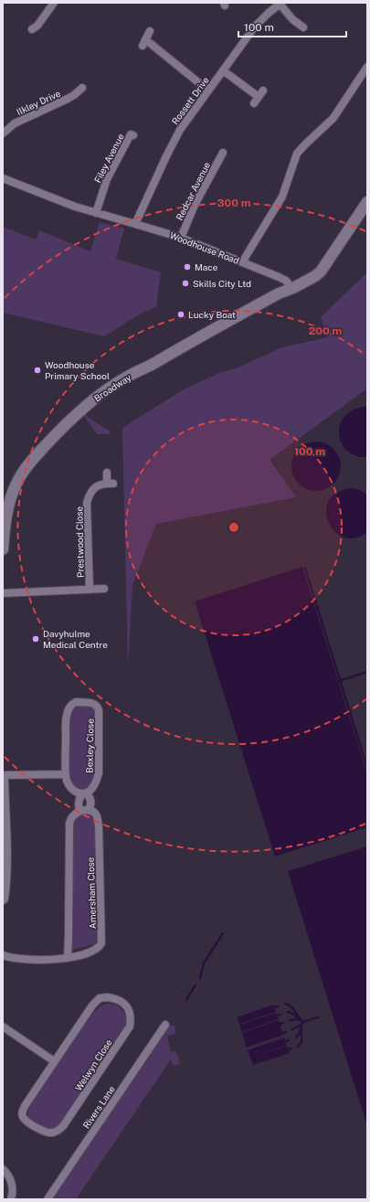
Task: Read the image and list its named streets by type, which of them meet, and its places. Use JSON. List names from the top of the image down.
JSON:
{
  "streets": {
    "street": [
      "Rossett Drive",
      "Ilkley Drive",
      "Filey Avenue",
      "Redcar Avenue",
      "Woodhouse Road",
      "Broadway",
      "Prestwood Close",
      "Bexley Close",
      "Amersham Close",
      "Welwyn Close",
      "Rivers Lane"
    ]
  },
  "crossings": [
    ["Rossett Drive", "Woodhouse Road"],
    ["Filey Avenue", "Woodhouse Road"],
    ["Redcar Avenue", "Woodhouse Road"],
    ["Woodhouse Road", "Broadway"],
    ["Bexley Close", "Amersham Close"]
  ],
  "places": [
    "Mace",
    "Skills City Ltd",
    "Lucky Boat",
    "Woodhouse Primary School",
    "Davyhulme Medical Centre"
  ],
  "scale_bar": "100 m",
  "rings": ["300 m", "200 m", "100 m"]
}
